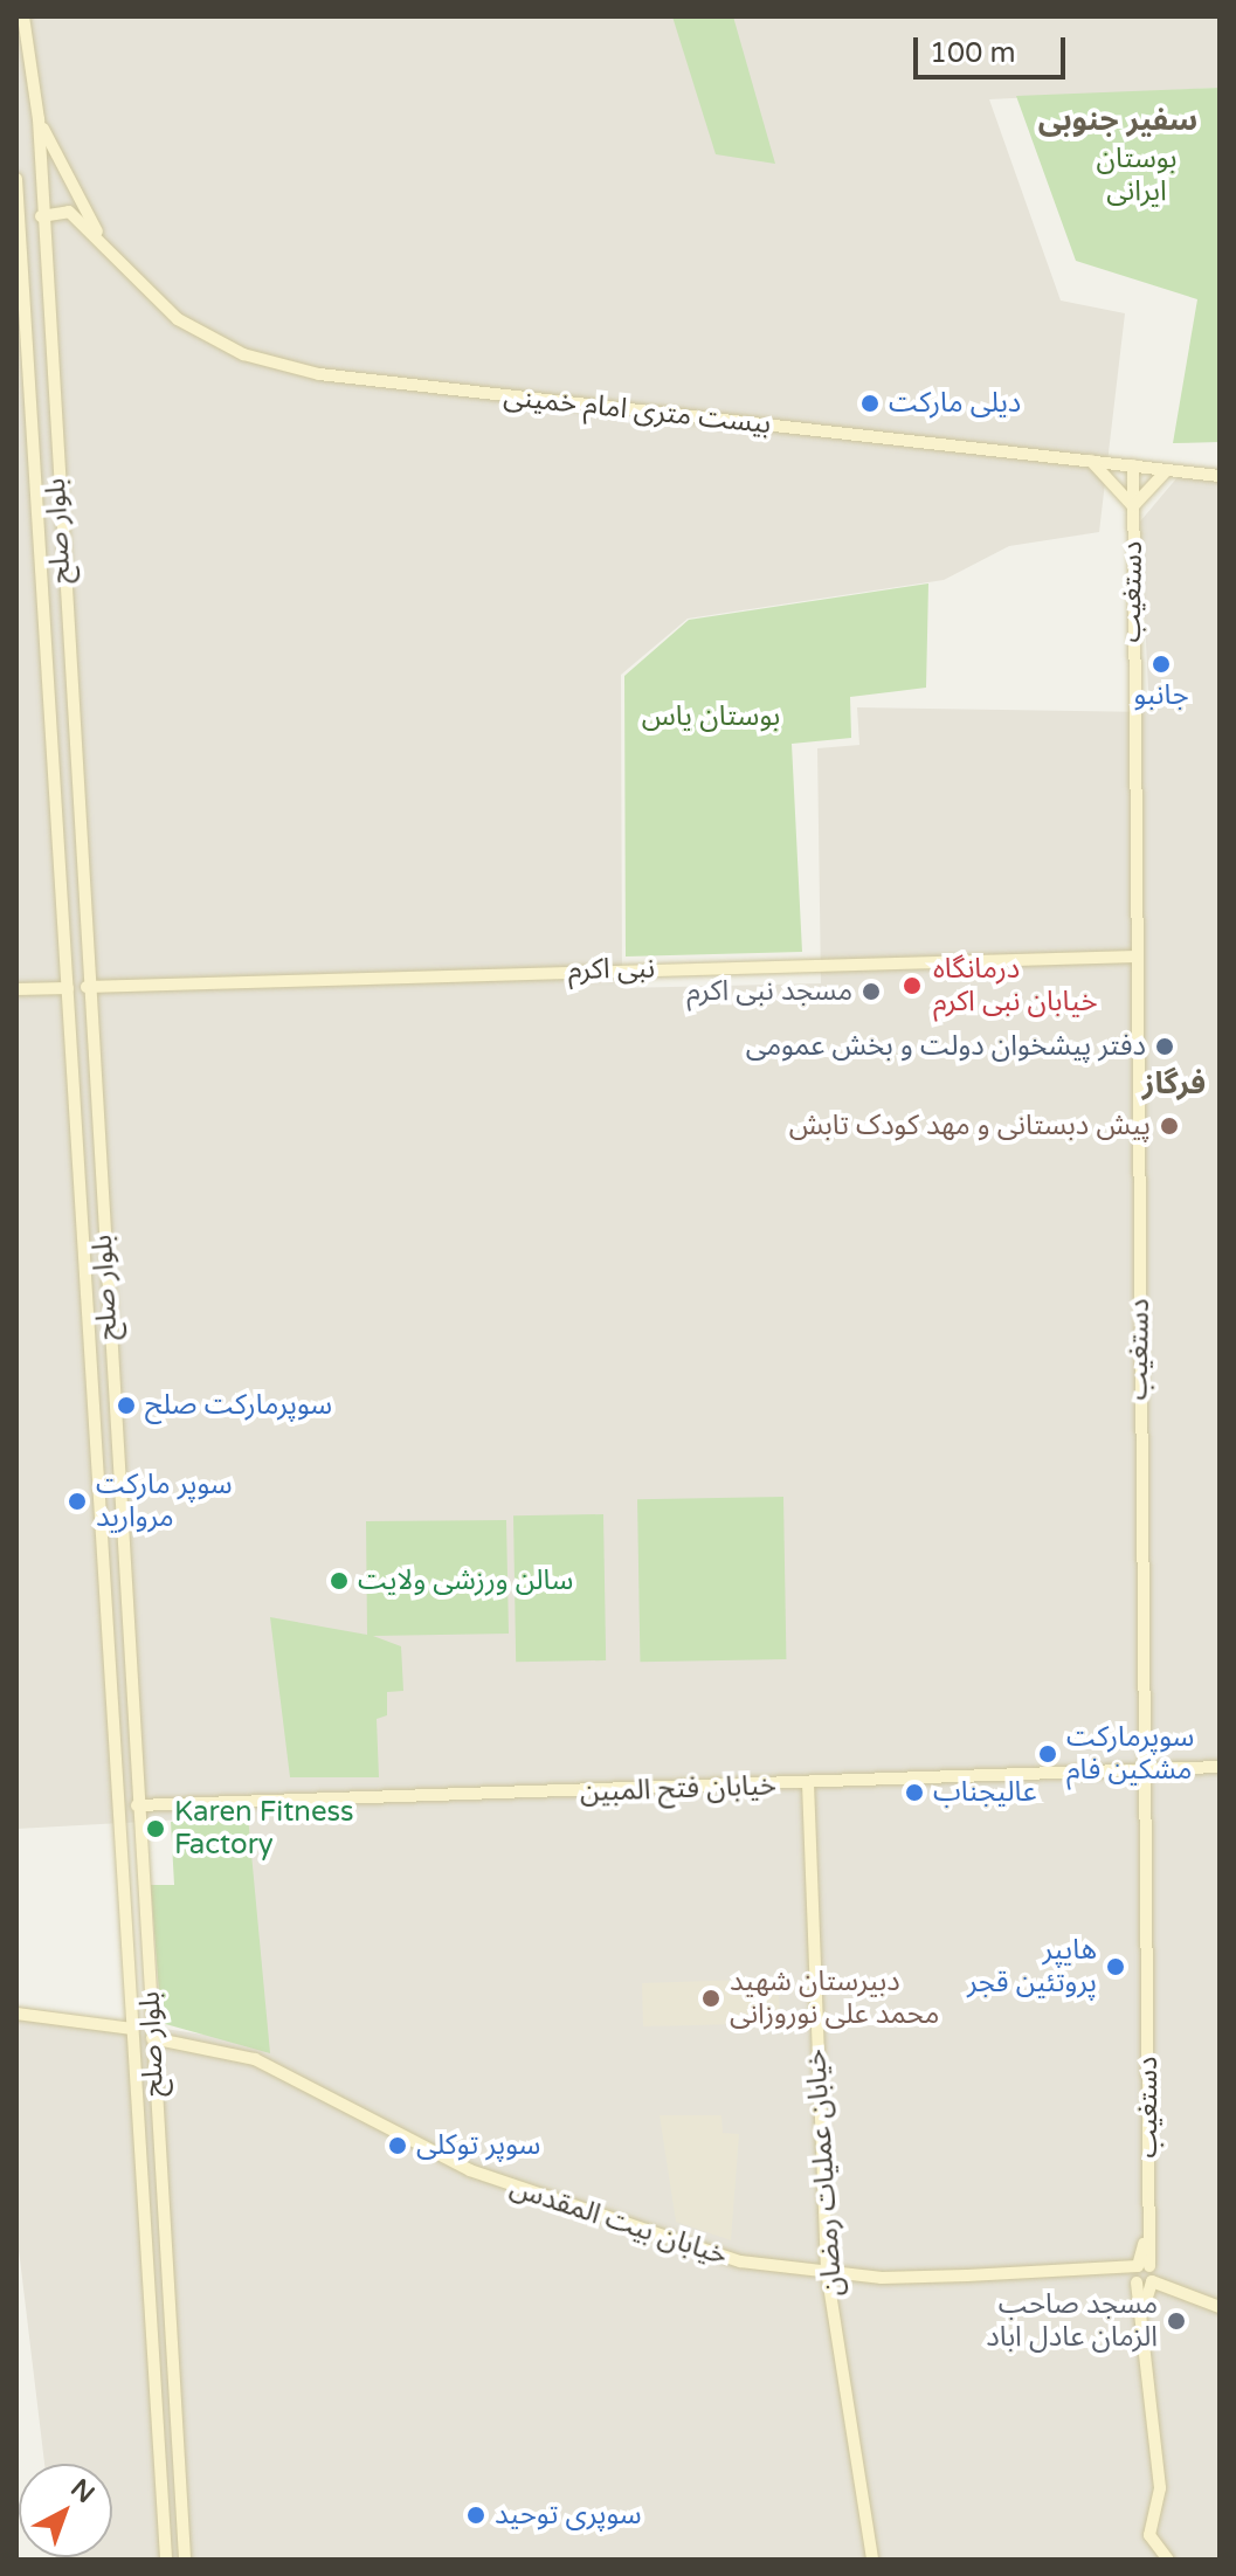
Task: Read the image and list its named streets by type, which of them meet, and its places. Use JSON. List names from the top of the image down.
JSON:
{
  "streets": {
    "street": [
      "بیست متری امام خمینی",
      "بلوار صلح",
      "دستغیب",
      "نبی اکرم",
      "خیابان فتح المبین",
      "خیابان عملیات رمضان",
      "خیابان بیت المقدس"
    ]
  },
  "crossings": [
    ["بیست متری امام خمینی", "دستغیب"],
    ["بلوار صلح", "نبی اکرم"],
    ["بلوار صلح", "خیابان فتح المبین"],
    ["بلوار صلح", "خیابان بیت المقدس"],
    ["دستغیب", "نبی اکرم"],
    ["دستغیب", "خیابان فتح المبین"],
    ["دستغیب", "خیابان بیت المقدس"],
    ["خیابان فتح المبین", "خیابان عملیات رمضان"],
    ["خیابان عملیات رمضان", "خیابان بیت المقدس"]
  ],
  "districts": ["سفیر جنوبی", "فرگاز"],
  "parks": ["بوستان ایرانی", "بوستان یاس"],
  "places": [
    "دیلی مارکت",
    "جانبو",
    "درمانگاه خیابان نبی اکرم",
    "مسجد نبی اکرم",
    "دفتر پیشخوان دولت و بخش عمومی",
    "پیش دبستانی و مهد کودک تابش",
    "سوپرمارکت صلح",
    "سوپر مارکت مروارید",
    "سالن ورزشی ولایت",
    "سوپرمارکت مشکین فام",
    "عالیجناب",
    "Karen Fitness Factory",
    "هایپر پروتئین قجر",
    "دبیرستان شهید محمد علی نوروزانی",
    "سوپر توکلی",
    "مسجد صاحب الزمان عادل اباد",
    "سوپری توحید"
  ],
  "scale_bar": "100 m",
  "north": "top right"
}
